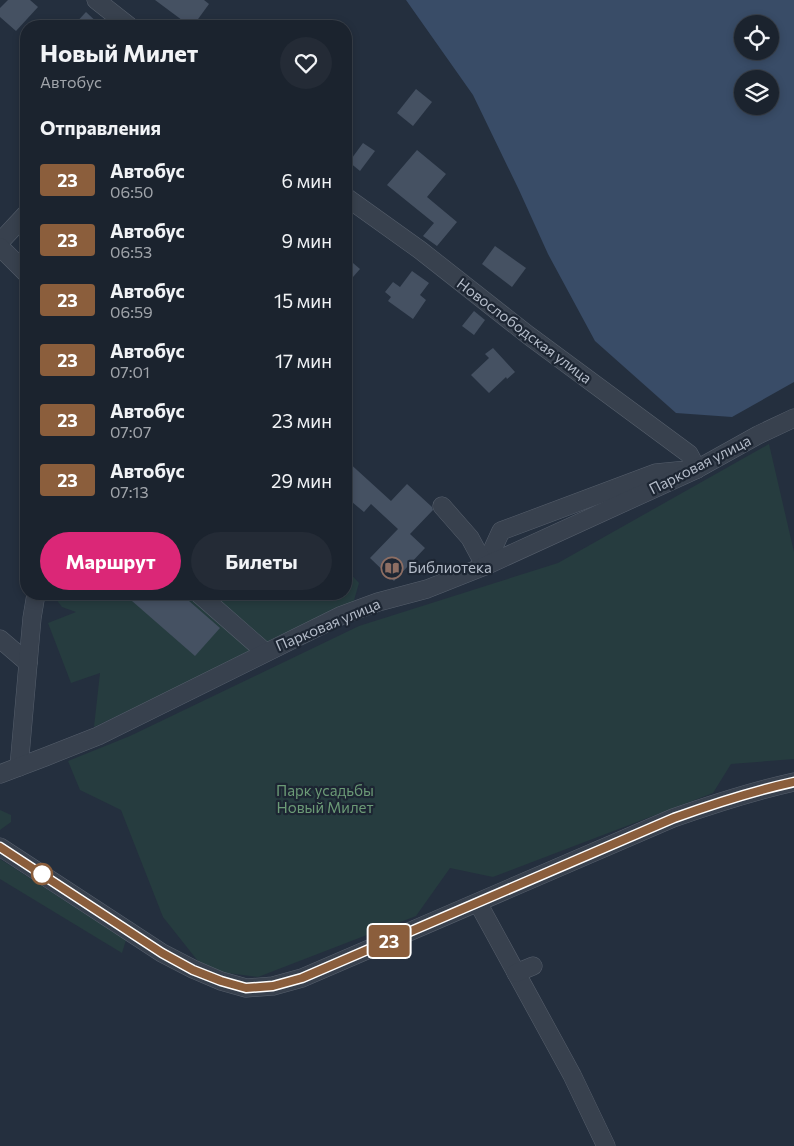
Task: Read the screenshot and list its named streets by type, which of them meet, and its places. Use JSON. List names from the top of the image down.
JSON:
{
  "streets": {
    "street": ["Новослободская улица", "Парковая улица"]
  },
  "crossings": [
    ["Новослободская улица", "Парковая улица"]
  ],
  "parks": ["Парк усадьбы Новый Милет"],
  "places": {
    "library": ["Библиотека"]
  },
  "lines": ["bus line 23"],
  "page": {
    "on_map": "23",
    "heading": [
      ["Новый Милет", "Автобус"],
      "Отправления"
    ],
    "list": [
      {
        "mark": "23",
        "name": "Автобус",
        "note": "06:50",
        "value": "6 мин"
      },
      {
        "mark": "23",
        "name": "Автобус",
        "note": "06:53",
        "value": "9 мин"
      },
      {
        "mark": "23",
        "name": "Автобус",
        "note": "06:59",
        "value": "15 мин"
      },
      {
        "mark": "23",
        "name": "Автобус",
        "note": "07:01",
        "value": "17 мин"
      },
      {
        "mark": "23",
        "name": "Автобус",
        "note": "07:07",
        "value": "23 мин"
      },
      {
        "mark": "23",
        "name": "Автобус",
        "note": "07:13",
        "value": "29 мин"
      }
    ],
    "buttons": ["Маршрут", "Билеты"]
  }
}
